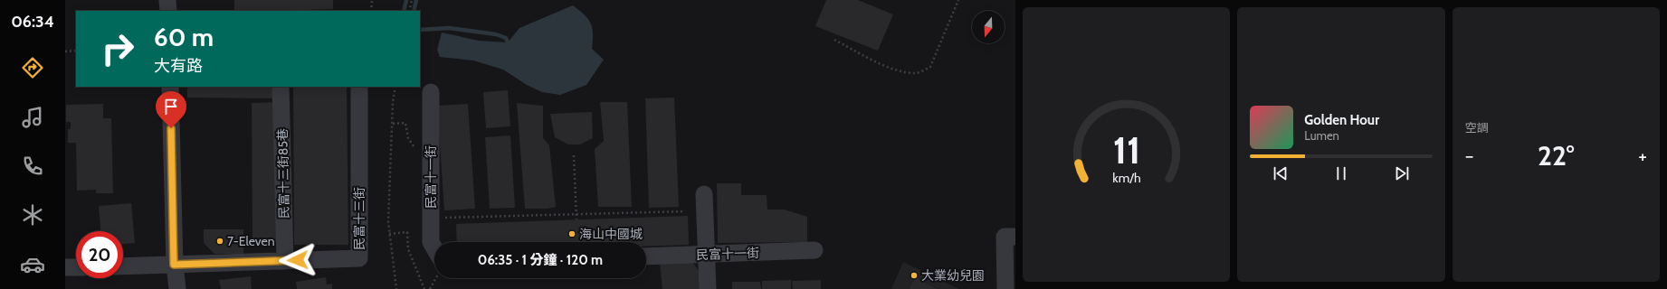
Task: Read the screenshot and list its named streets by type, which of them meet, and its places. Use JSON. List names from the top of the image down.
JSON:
{
  "streets": {
    "street": ["民富十三街85巷", "民富十一街", "民富十三街"]
  },
  "crossings": [
    ["民富十三街85巷", "民富十三街"]
  ],
  "places": ["海山中國城", "7-Eleven", "大業幼兒園"],
  "north": "bottom",
  "page": {
    "tabs": "06:34",
    "tile": "空調",
    "turn": ["60 m", "大有路"],
    "song": ["Golden Hour", "Lumen"],
    "heat": ["−", "22°", "+"],
    "limit": "20",
    "trip": "06:35 · 1 分鐘 · 120 m",
    "gauge": ["11", "km/h"]
  }
}
